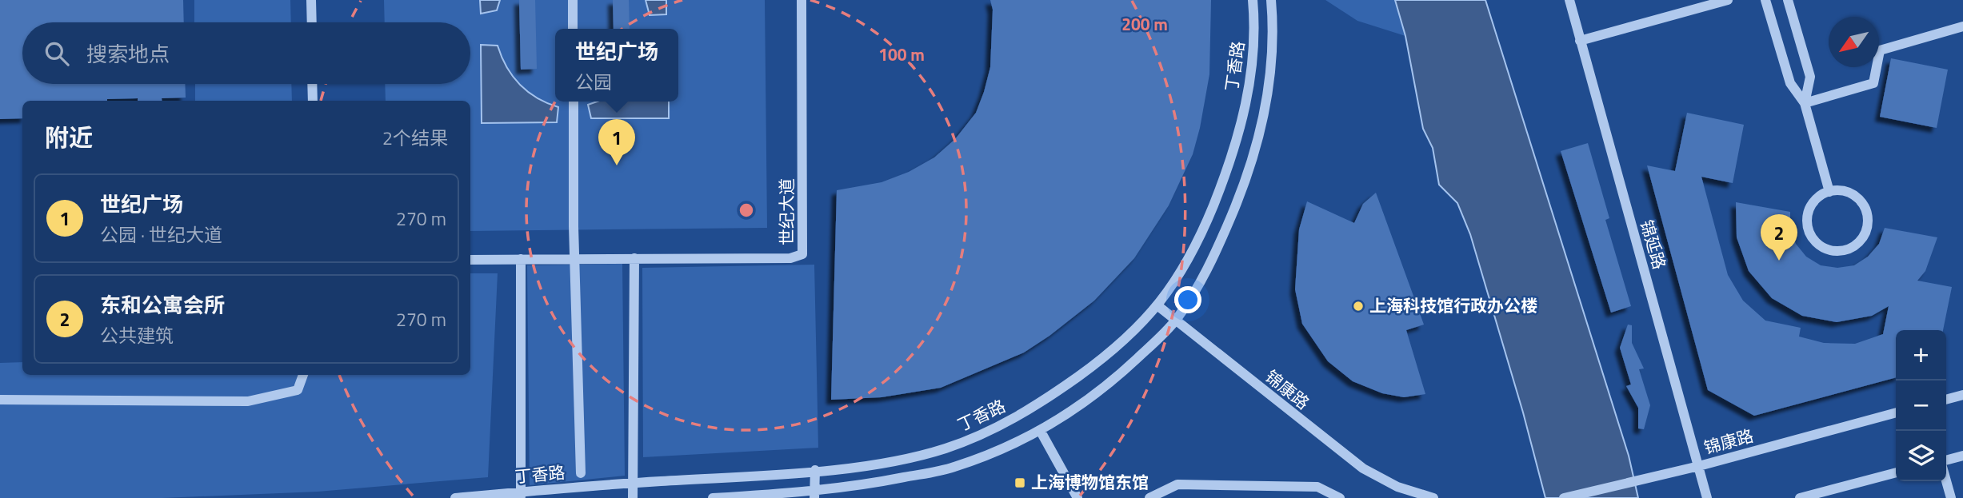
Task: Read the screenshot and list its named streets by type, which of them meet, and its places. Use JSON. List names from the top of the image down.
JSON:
{
  "streets": {
    "street": [
      "丁香路",
      "世纪大道",
      "锦延路",
      "锦康路"
    ]
  },
  "crossings": [
    ["丁香路", "锦康路"],
    ["锦延路", "锦康路"]
  ],
  "places": {
    "other": ["上海科技馆行政办公楼"],
    "transit": ["上海博物馆东馆"]
  },
  "north": "bottom left",
  "page": {
    "search": "搜索地点",
    "popup": ["世纪广场", "公园"],
    "heading": ["附近", "2个结果"],
    "pins": ["1", "2"],
    "list": [
      {
        "mark": "1",
        "name": "世纪广场",
        "note": "公园 · 世纪大道",
        "value": "270 m"
      },
      {
        "mark": "2",
        "name": "东和公寓会所",
        "note": "公共建筑",
        "value": "270 m"
      }
    ],
    "map_buttons": ["+", "−"]
  },
  "rings": ["200 m", "100 m"]
}
